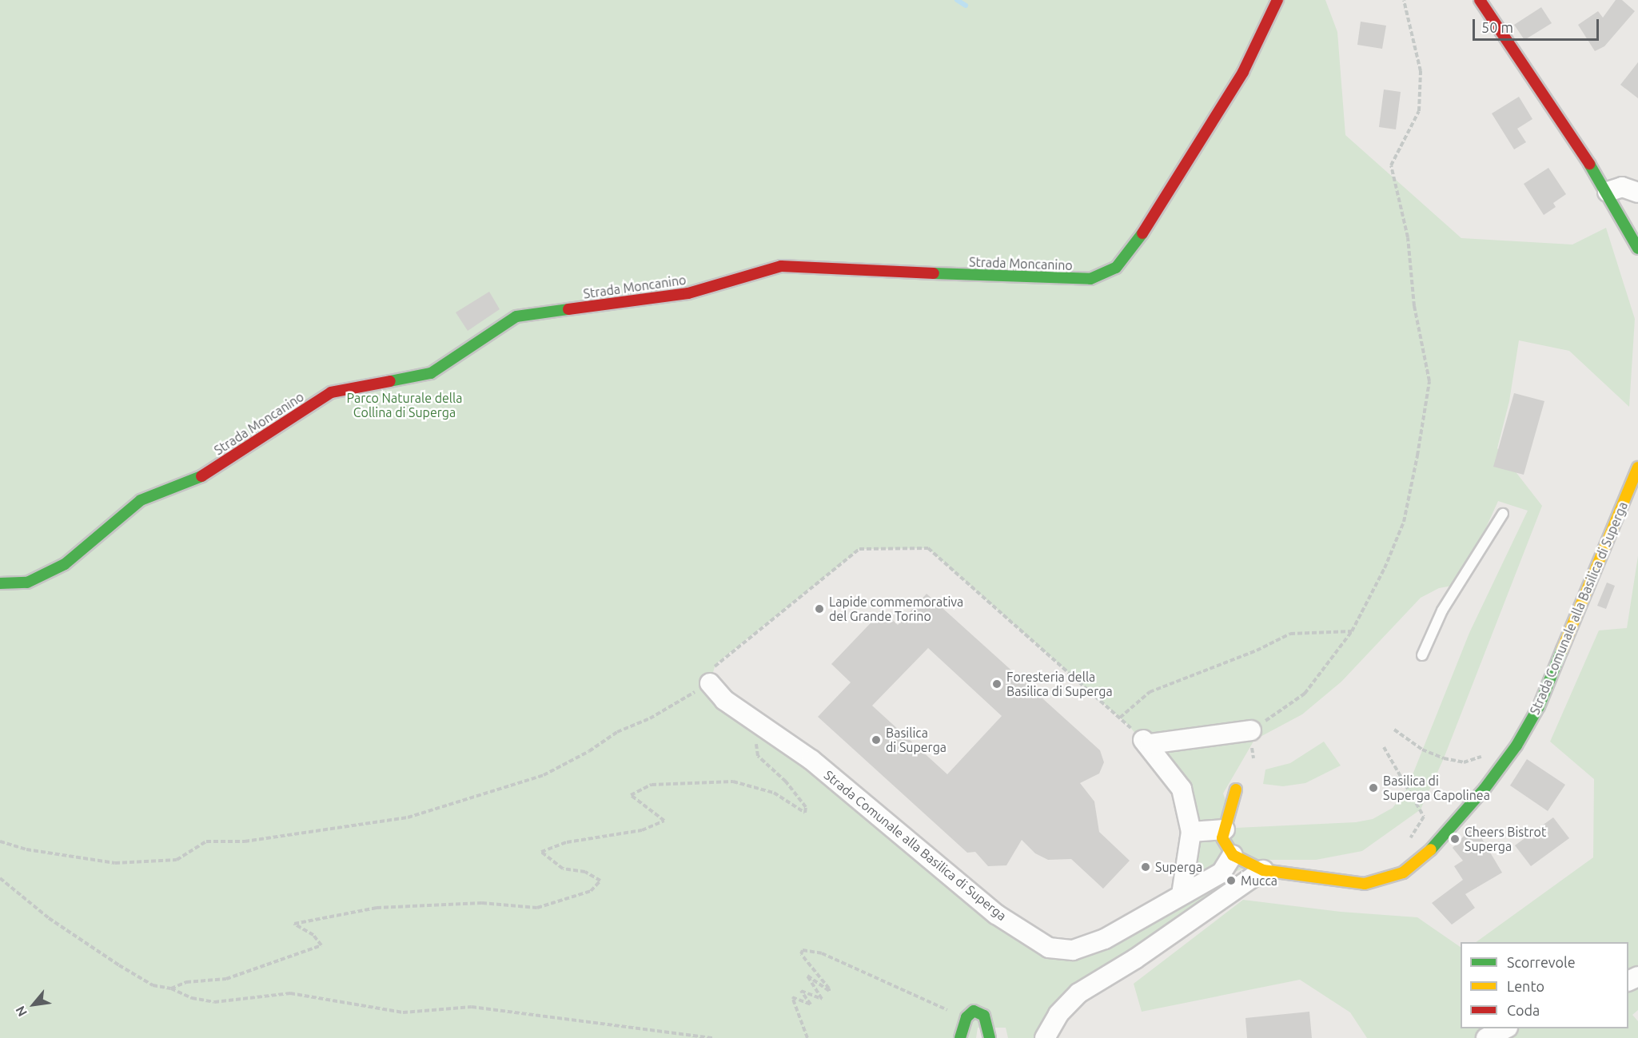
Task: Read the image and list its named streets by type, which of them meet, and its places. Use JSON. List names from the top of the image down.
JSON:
{
  "streets": {
    "street": ["Strada Moncanino", "Strada Comunale alla Basilica di Superga"]
  },
  "parks": ["Parco Naturale della Collina di Superga"],
  "places": [
    "Lapide commemorativa del Grande Torino",
    "Foresteria della Basilica di Superga",
    "Basilica di Superga",
    "Basilica di Superga Capolinea",
    "Cheers Bistrot Superga",
    "Superga",
    "Mucca"
  ],
  "legend": ["Scorrevole", "Lento", "Coda"],
  "scale_bar": "50 m",
  "north": "bottom left"
}
